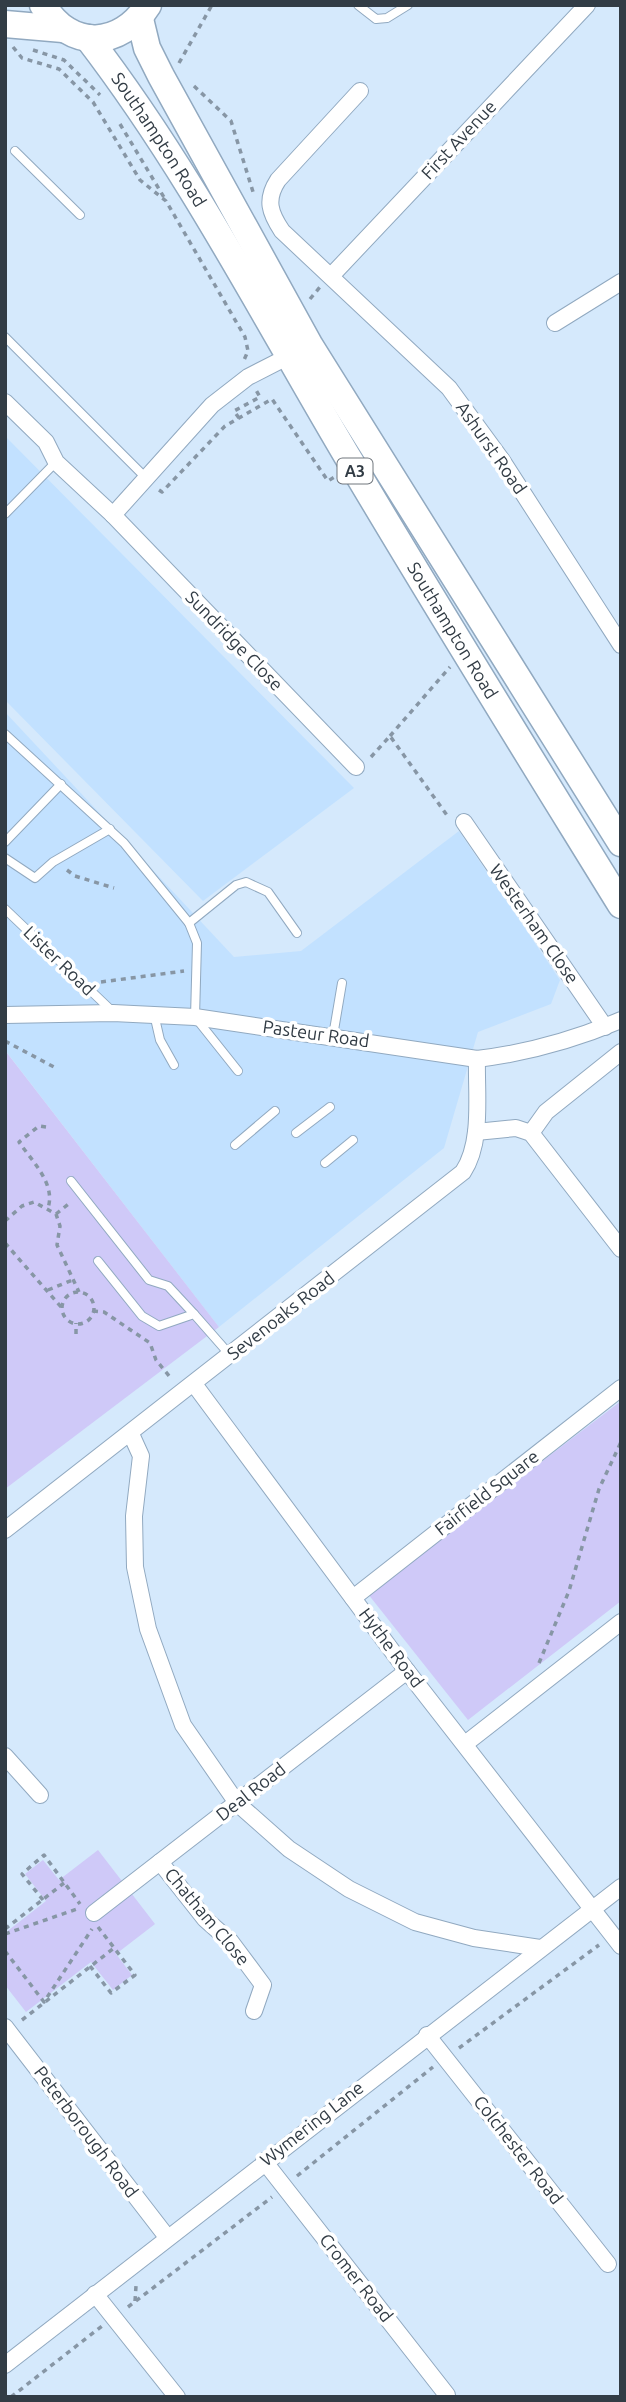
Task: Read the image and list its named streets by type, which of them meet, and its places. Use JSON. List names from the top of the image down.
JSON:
{
  "streets": {
    "main road": ["Southampton Road", "A3"],
    "street": [
      "First Avenue",
      "Ashurst Road",
      "Sundridge Close",
      "Westerham Close",
      "Pasteur Road",
      "Sevenoaks Road",
      "Fairfield Square",
      "Hythe Road",
      "Deal Road",
      "Chatham Close",
      "Wymering Lane",
      "Peterborough Road",
      "Colchester Road",
      "Cromer Road"
    ],
    "lane": ["Lister Road"]
  },
  "crossings": [
    ["First Avenue", "Ashurst Road"],
    ["Southampton Road", "A3"],
    ["Westerham Close", "Pasteur Road"],
    ["Lister Road", "Pasteur Road"],
    ["Pasteur Road", "Sevenoaks Road"],
    ["Sevenoaks Road", "Hythe Road"],
    ["Fairfield Square", "Hythe Road"],
    ["Hythe Road", "Deal Road"],
    ["Hythe Road", "Wymering Lane"],
    ["Deal Road", "Chatham Close"],
    ["Wymering Lane", "Peterborough Road"],
    ["Wymering Lane", "Colchester Road"],
    ["Wymering Lane", "Cromer Road"]
  ]
}
